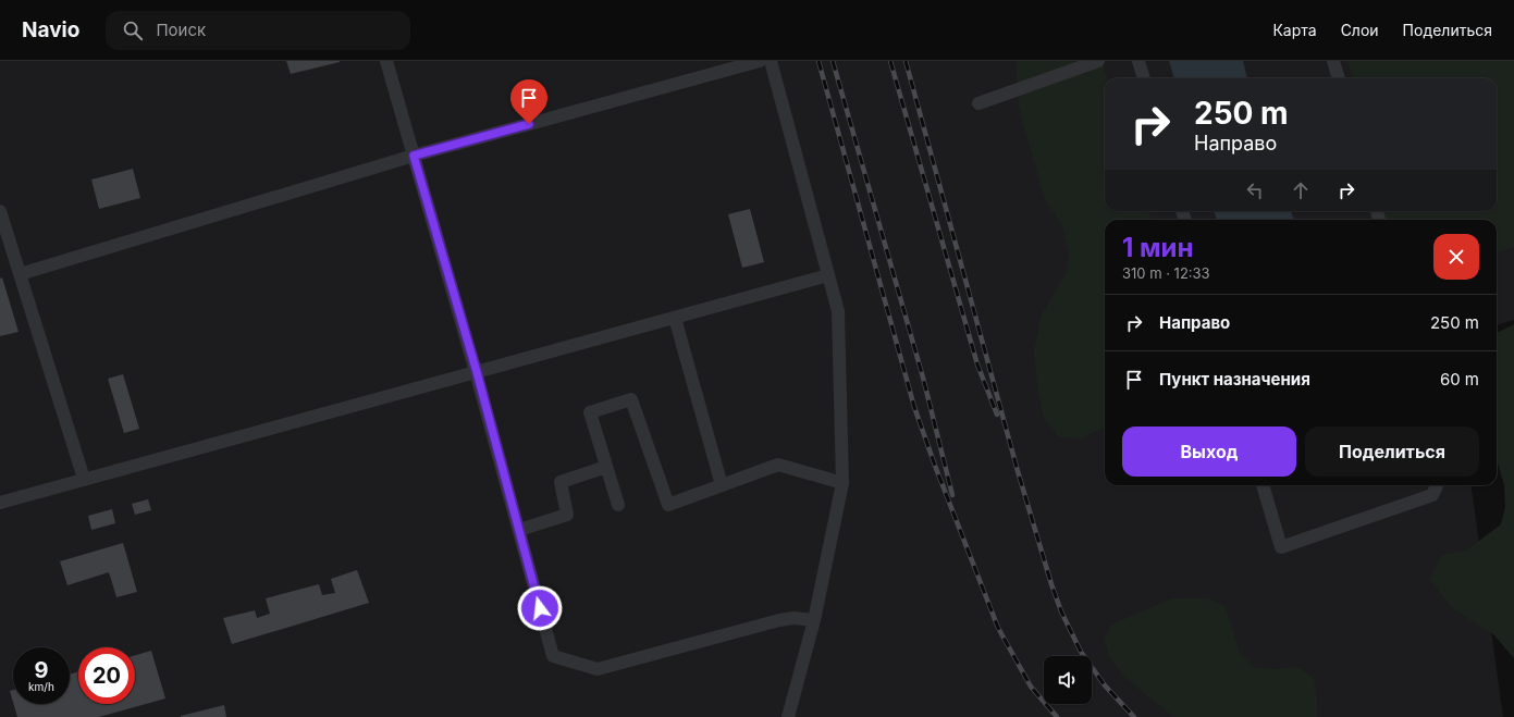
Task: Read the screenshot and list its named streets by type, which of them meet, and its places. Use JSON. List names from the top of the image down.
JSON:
{
  "page": {
    "header": "Navio",
    "search": "Поиск",
    "nav": ["Карта", "Слои", "Поделиться"],
    "turn": ["250 m", "Направо"],
    "heading": ["1 мин", "310 m · 12:33"],
    "list": [
      {
        "name": "Направо",
        "value": "250 m"
      },
      {
        "name": "Пункт назначения",
        "value": "60 m"
      }
    ],
    "buttons": ["Выход", "Поделиться"],
    "speed": "9 km/h",
    "limit": "20"
  }
}
